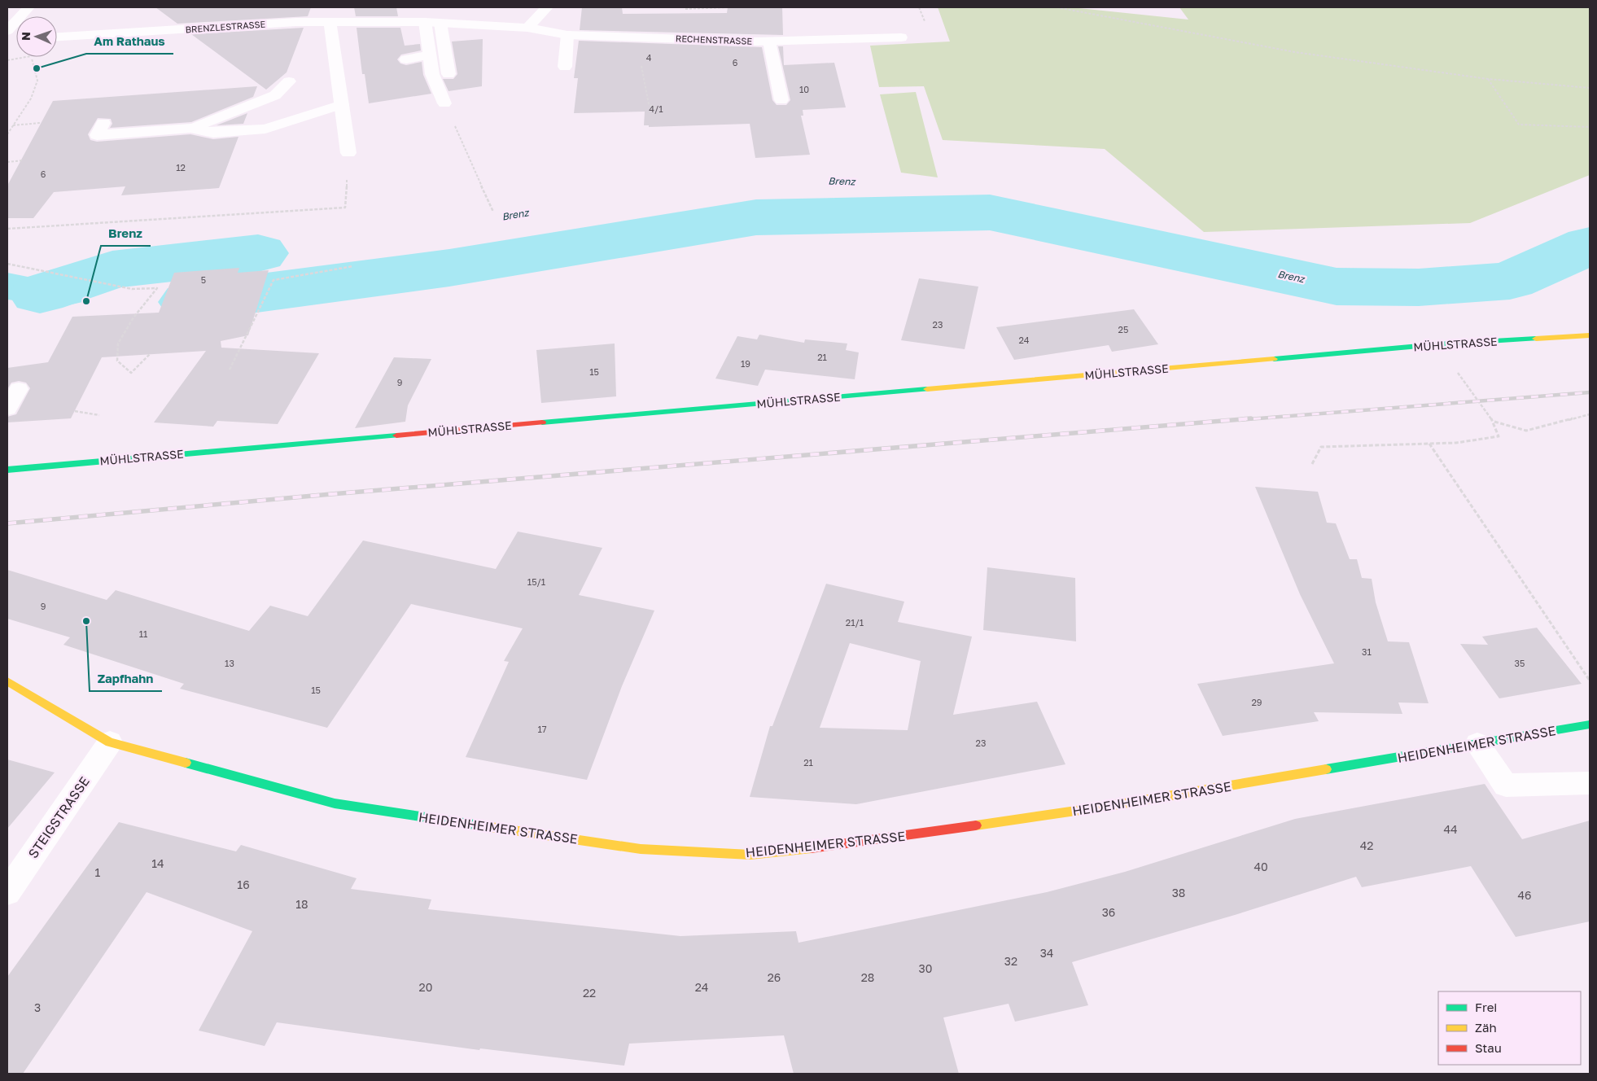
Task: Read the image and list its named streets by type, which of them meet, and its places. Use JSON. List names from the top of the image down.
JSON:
{
  "streets": {
    "street": [
      "BRENZLESTRASSE",
      "RECHENSTRASSE",
      "MÜHLSTRASSE",
      "HEIDENHEIMER STRASSE",
      "STEIGSTRASSE"
    ]
  },
  "crossings": [
    ["BRENZLESTRASSE", "RECHENSTRASSE"],
    ["HEIDENHEIMER STRASSE", "STEIGSTRASSE"]
  ],
  "water": ["Brenz"],
  "places": ["Am Rathaus", "Brenz", "Zapfhahn"],
  "house_numbers": [
    "4",
    "6",
    "10",
    "4/1",
    "12",
    "6",
    "5",
    "23",
    "25",
    "24",
    "21",
    "19",
    "15",
    "9",
    "15/1",
    "9",
    "21/1",
    "11",
    "31",
    "13",
    "35",
    "15",
    "29",
    "17",
    "23",
    "21",
    "44",
    "42",
    "14",
    "40",
    "1",
    "16",
    "38",
    "46",
    "18",
    "36",
    "34",
    "32",
    "30",
    "26",
    "28",
    "20",
    "24",
    "22",
    "3"
  ],
  "legend": ["Frei", "Zäh", "Stau"],
  "north": "left"
}
